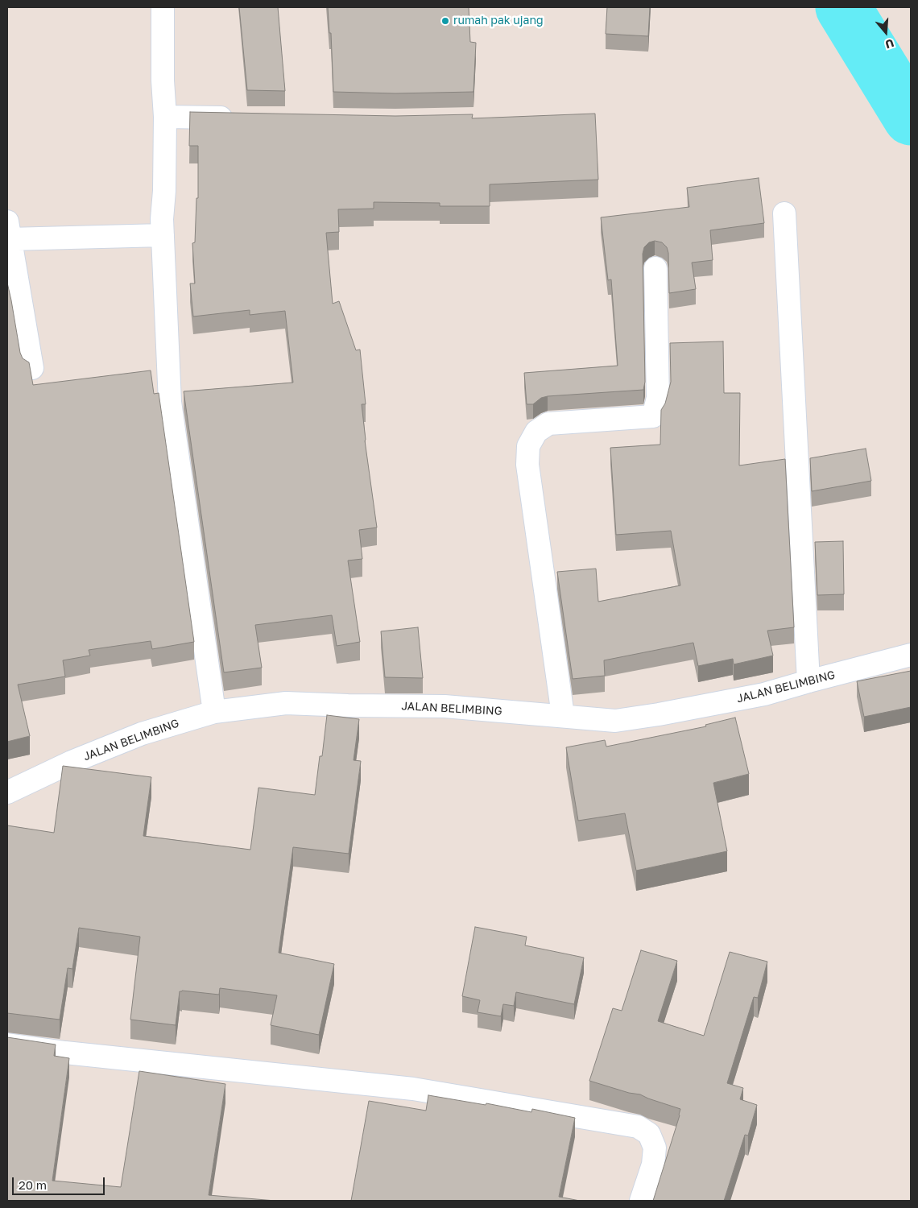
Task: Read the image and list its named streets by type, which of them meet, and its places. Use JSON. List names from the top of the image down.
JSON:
{
  "streets": {
    "street": ["JALAN BELIMBING"]
  },
  "places": ["rumah pak ujang"],
  "scale_bar": "20 m",
  "north": "bottom"
}
